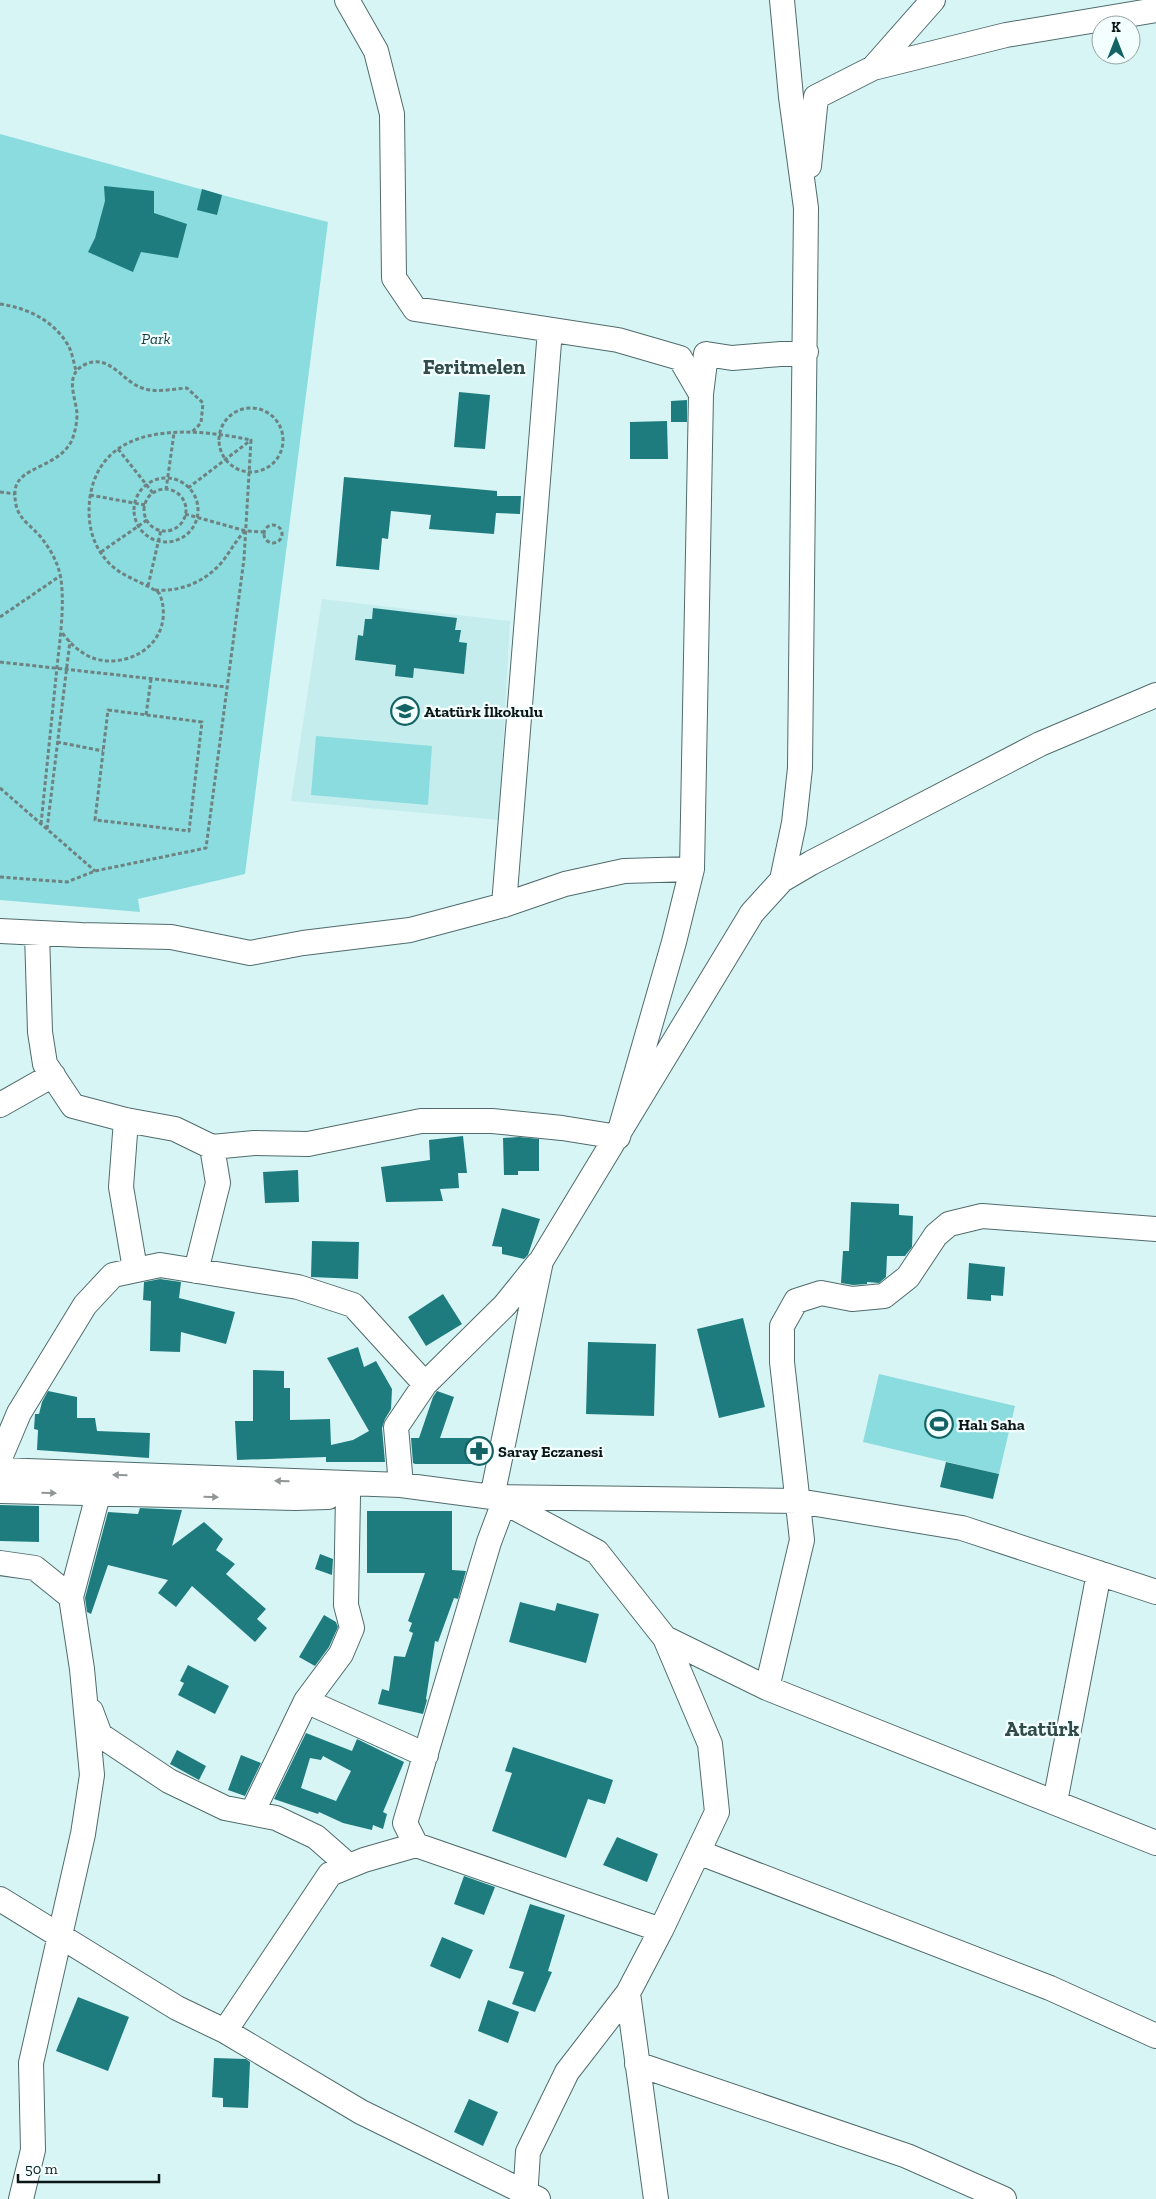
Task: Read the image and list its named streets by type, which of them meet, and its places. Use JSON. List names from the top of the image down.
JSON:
{
  "districts": ["Feritmelen", "Atatürk"],
  "parks": ["Park"],
  "places": {
    "school or university": ["Atatürk İlkokulu"],
    "sports": ["Halı Saha"],
    "pharmacy": ["Saray Eczanesi"]
  },
  "scale_bar": "50 m",
  "north": "top"
}
